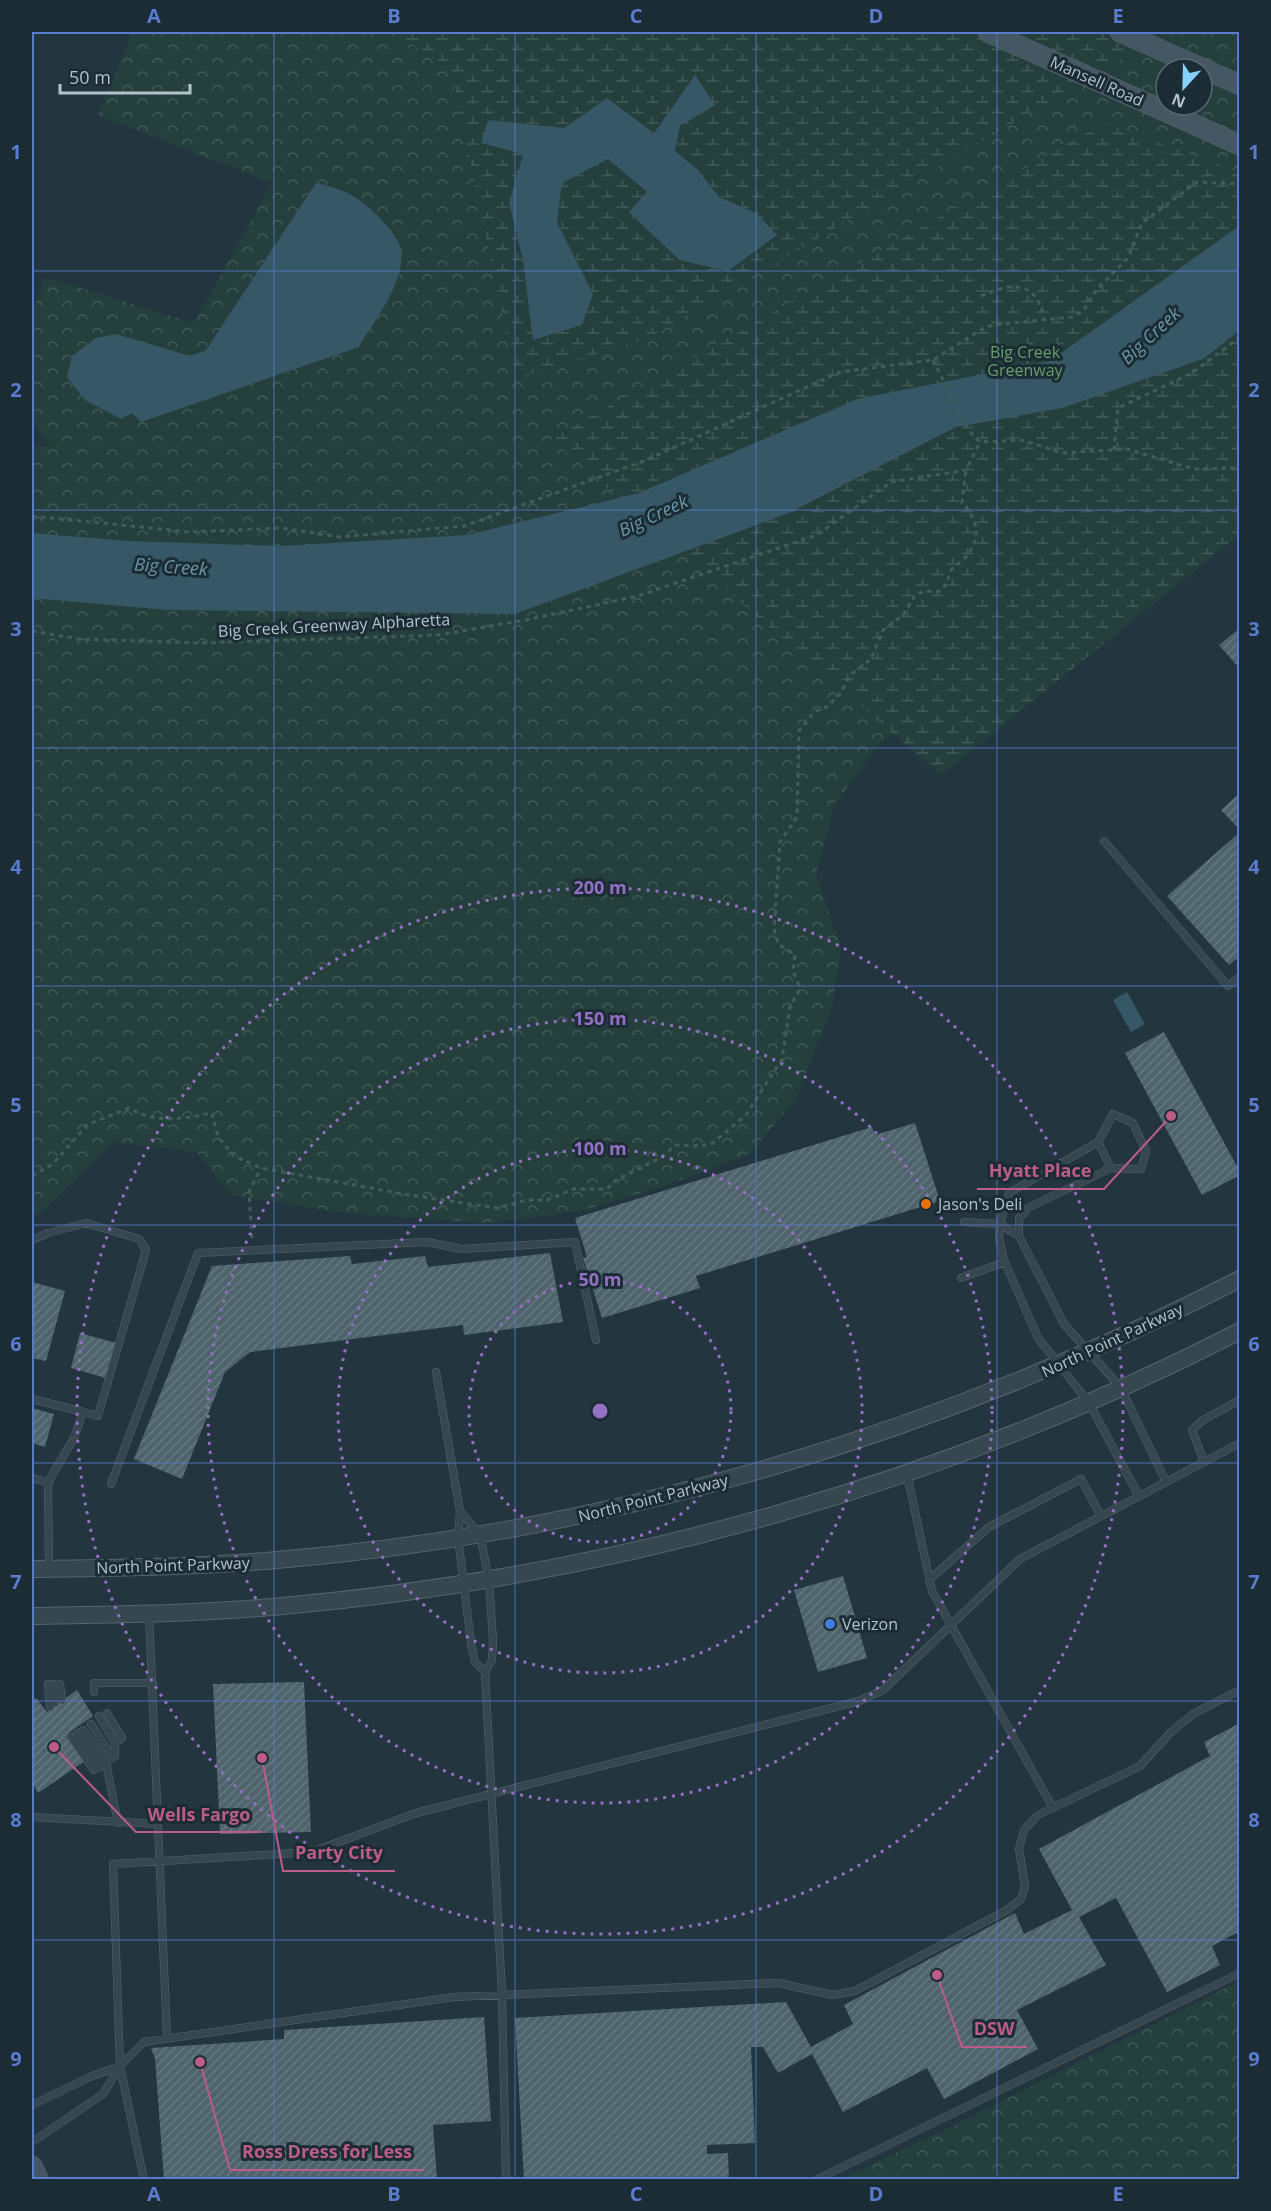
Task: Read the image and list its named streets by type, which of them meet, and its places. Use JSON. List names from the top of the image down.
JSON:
{
  "streets": {
    "main road": ["Mansell Road"],
    "street": ["North Point Parkway"],
    "path": ["Big Creek Greenway Alpharetta"]
  },
  "water": ["Big Creek"],
  "parks": ["Big Creek Greenway"],
  "places": [
    "Hyatt Place",
    "Jason's Deli",
    "Verizon",
    "Wells Fargo",
    "Party City",
    "DSW",
    "Ross Dress for Less"
  ],
  "scale_bar": "50 m",
  "north": "bottom",
  "grid": {
    "columns": [
      "A",
      "B",
      "C",
      "D",
      "E"
    ],
    "rows": [
      "1",
      "2",
      "3",
      "4",
      "5",
      "6",
      "7",
      "8",
      "9"
    ]
  },
  "rings": [
    "200 m",
    "150 m",
    "100 m",
    "50 m"
  ]
}
